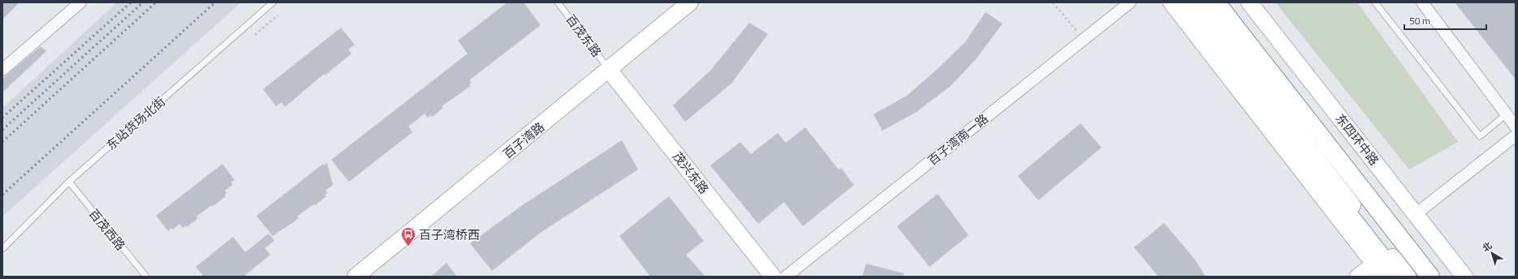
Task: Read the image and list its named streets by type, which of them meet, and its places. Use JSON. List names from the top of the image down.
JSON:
{
  "streets": {
    "main road": ["东四环中路", "百子湾路", "茂兴东路"],
    "street": ["百子湾南一路"],
    "lane": ["百茂东路", "东站货场北街", "百茂西路"]
  },
  "crossings": [
    ["百茂东路", "百子湾路"],
    ["百茂东路", "茂兴东路"],
    ["东站货场北街", "百茂西路"],
    ["百子湾路", "茂兴东路"]
  ],
  "places": {
    "bus stop": ["百子湾桥西"]
  },
  "scale_bar": "50 m",
  "north": "top left"
}
